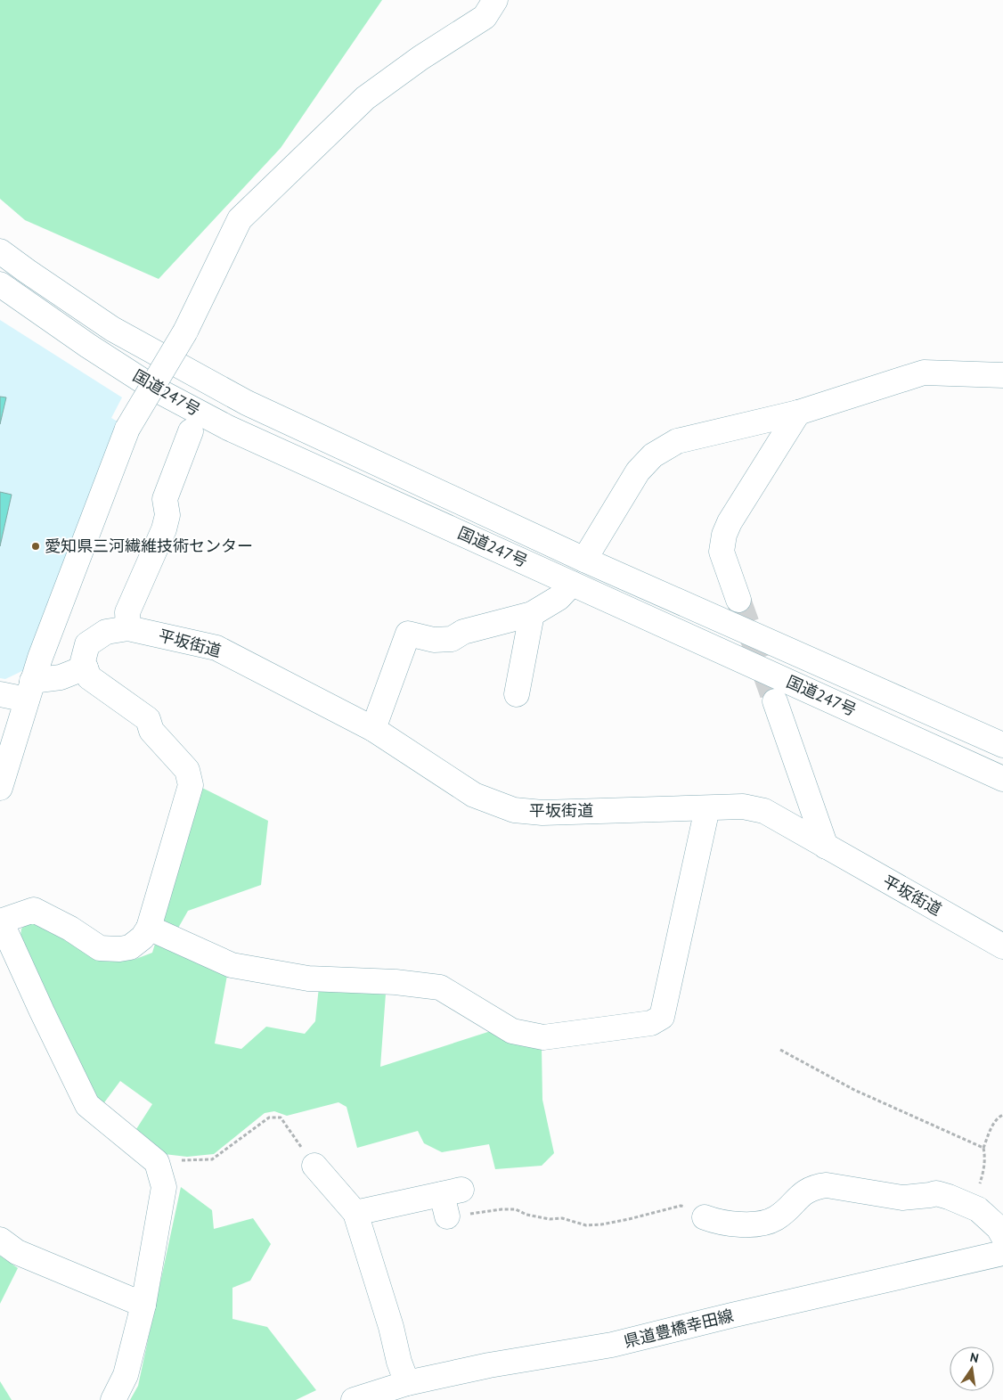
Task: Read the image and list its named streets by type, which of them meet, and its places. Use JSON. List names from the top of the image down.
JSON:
{
  "streets": {
    "main road": ["国道247号", "平坂街道", "県道豊橋幸田線"]
  },
  "places": ["愛知県三河繊維技術センター"],
  "north": "top"
}
